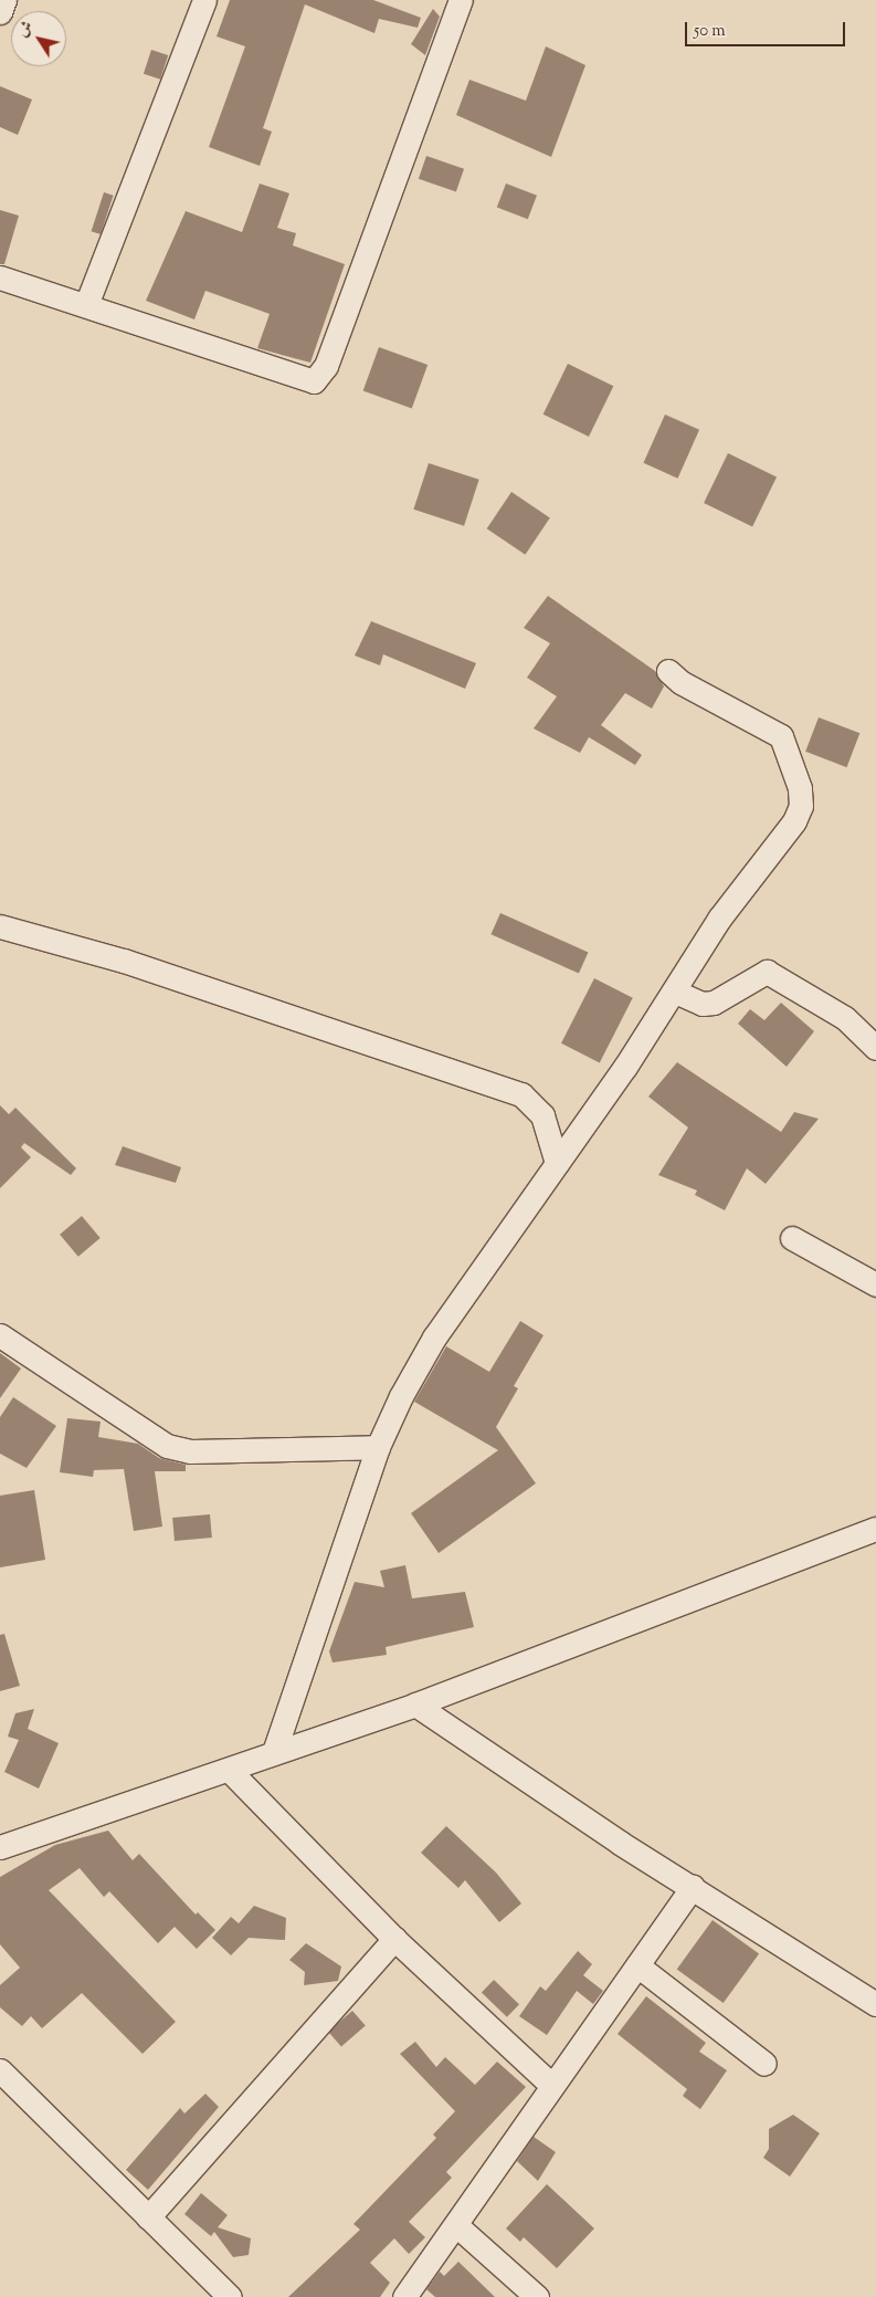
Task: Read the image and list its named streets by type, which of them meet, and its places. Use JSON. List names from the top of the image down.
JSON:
{
  "scale_bar": "50 m",
  "north": "top left"
}
